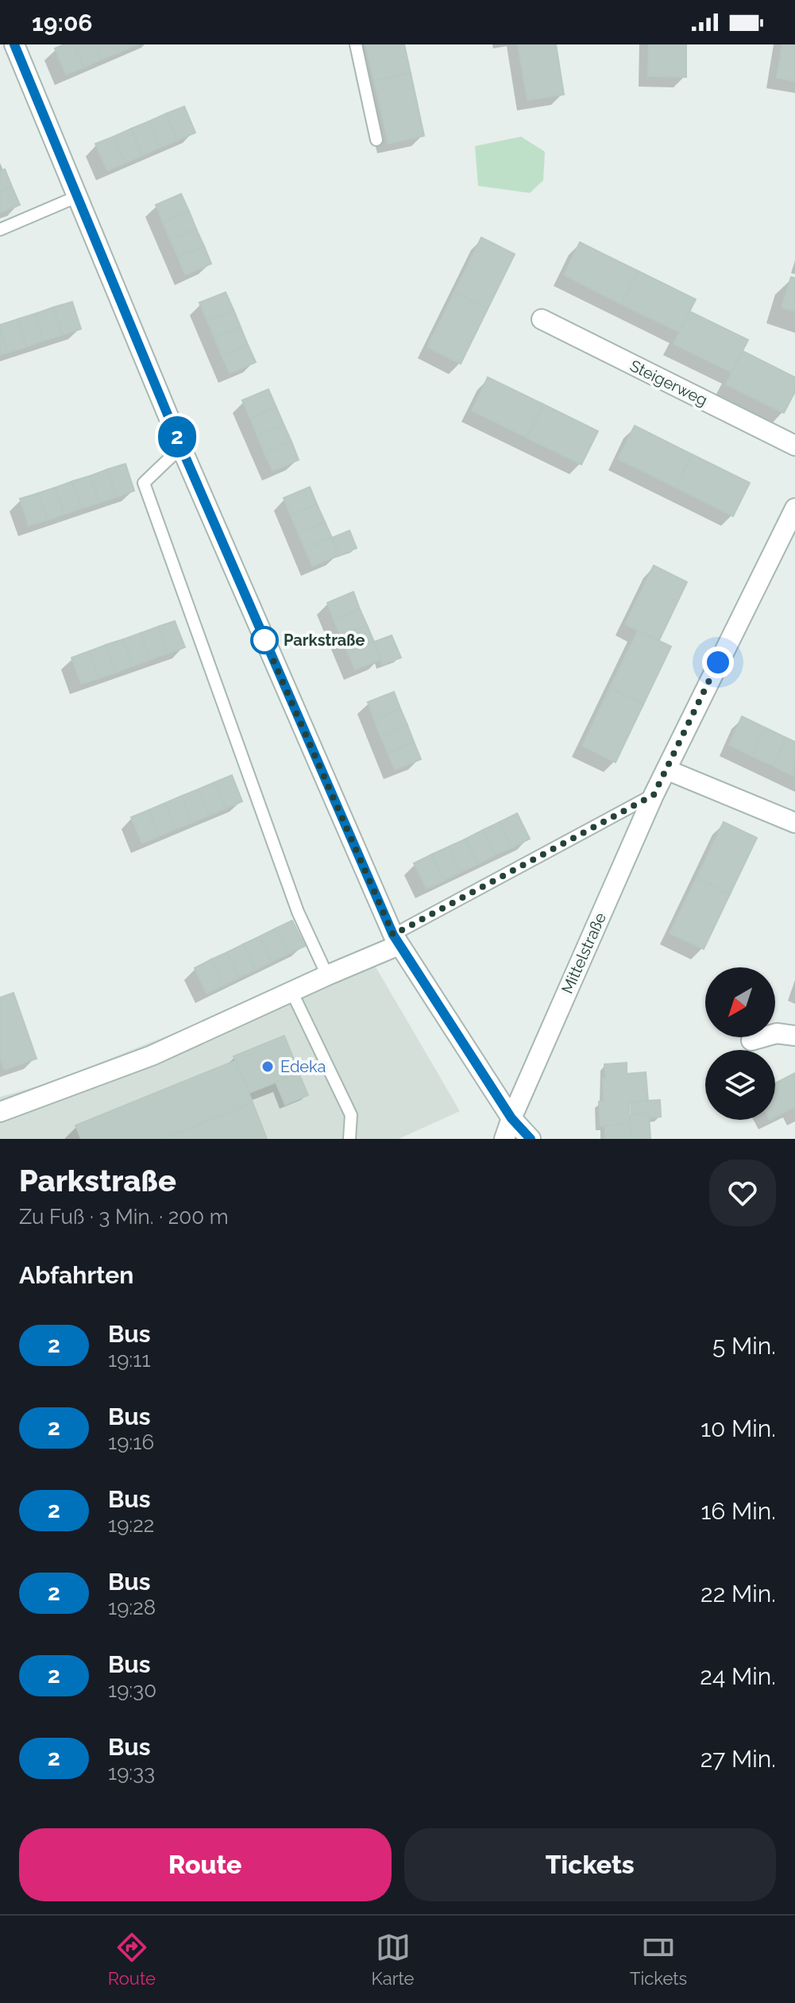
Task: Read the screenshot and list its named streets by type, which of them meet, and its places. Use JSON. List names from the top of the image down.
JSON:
{
  "streets": {
    "street": ["Steigerweg", "Mittelstraße"]
  },
  "places": ["Parkstraße", "Edeka"],
  "lines": ["bus line 2"],
  "north": "bottom left",
  "page": {
    "status": "19:06",
    "on_map": "2",
    "heading": [
      ["Parkstraße", "Zu Fuß · 3 Min. · 200 m"],
      "Abfahrten"
    ],
    "list": [
      {
        "mark": "2",
        "name": "Bus",
        "note": "19:11",
        "value": "5 Min."
      },
      {
        "mark": "2",
        "name": "Bus",
        "note": "19:16",
        "value": "10 Min."
      },
      {
        "mark": "2",
        "name": "Bus",
        "note": "19:22",
        "value": "16 Min."
      },
      {
        "mark": "2",
        "name": "Bus",
        "note": "19:28",
        "value": "22 Min."
      },
      {
        "mark": "2",
        "name": "Bus",
        "note": "19:30",
        "value": "24 Min."
      },
      {
        "mark": "2",
        "name": "Bus",
        "note": "19:33",
        "value": "27 Min."
      }
    ],
    "buttons": ["Route", "Tickets"],
    "tabs": ["Route", "Karte", "Tickets"]
  }
}
